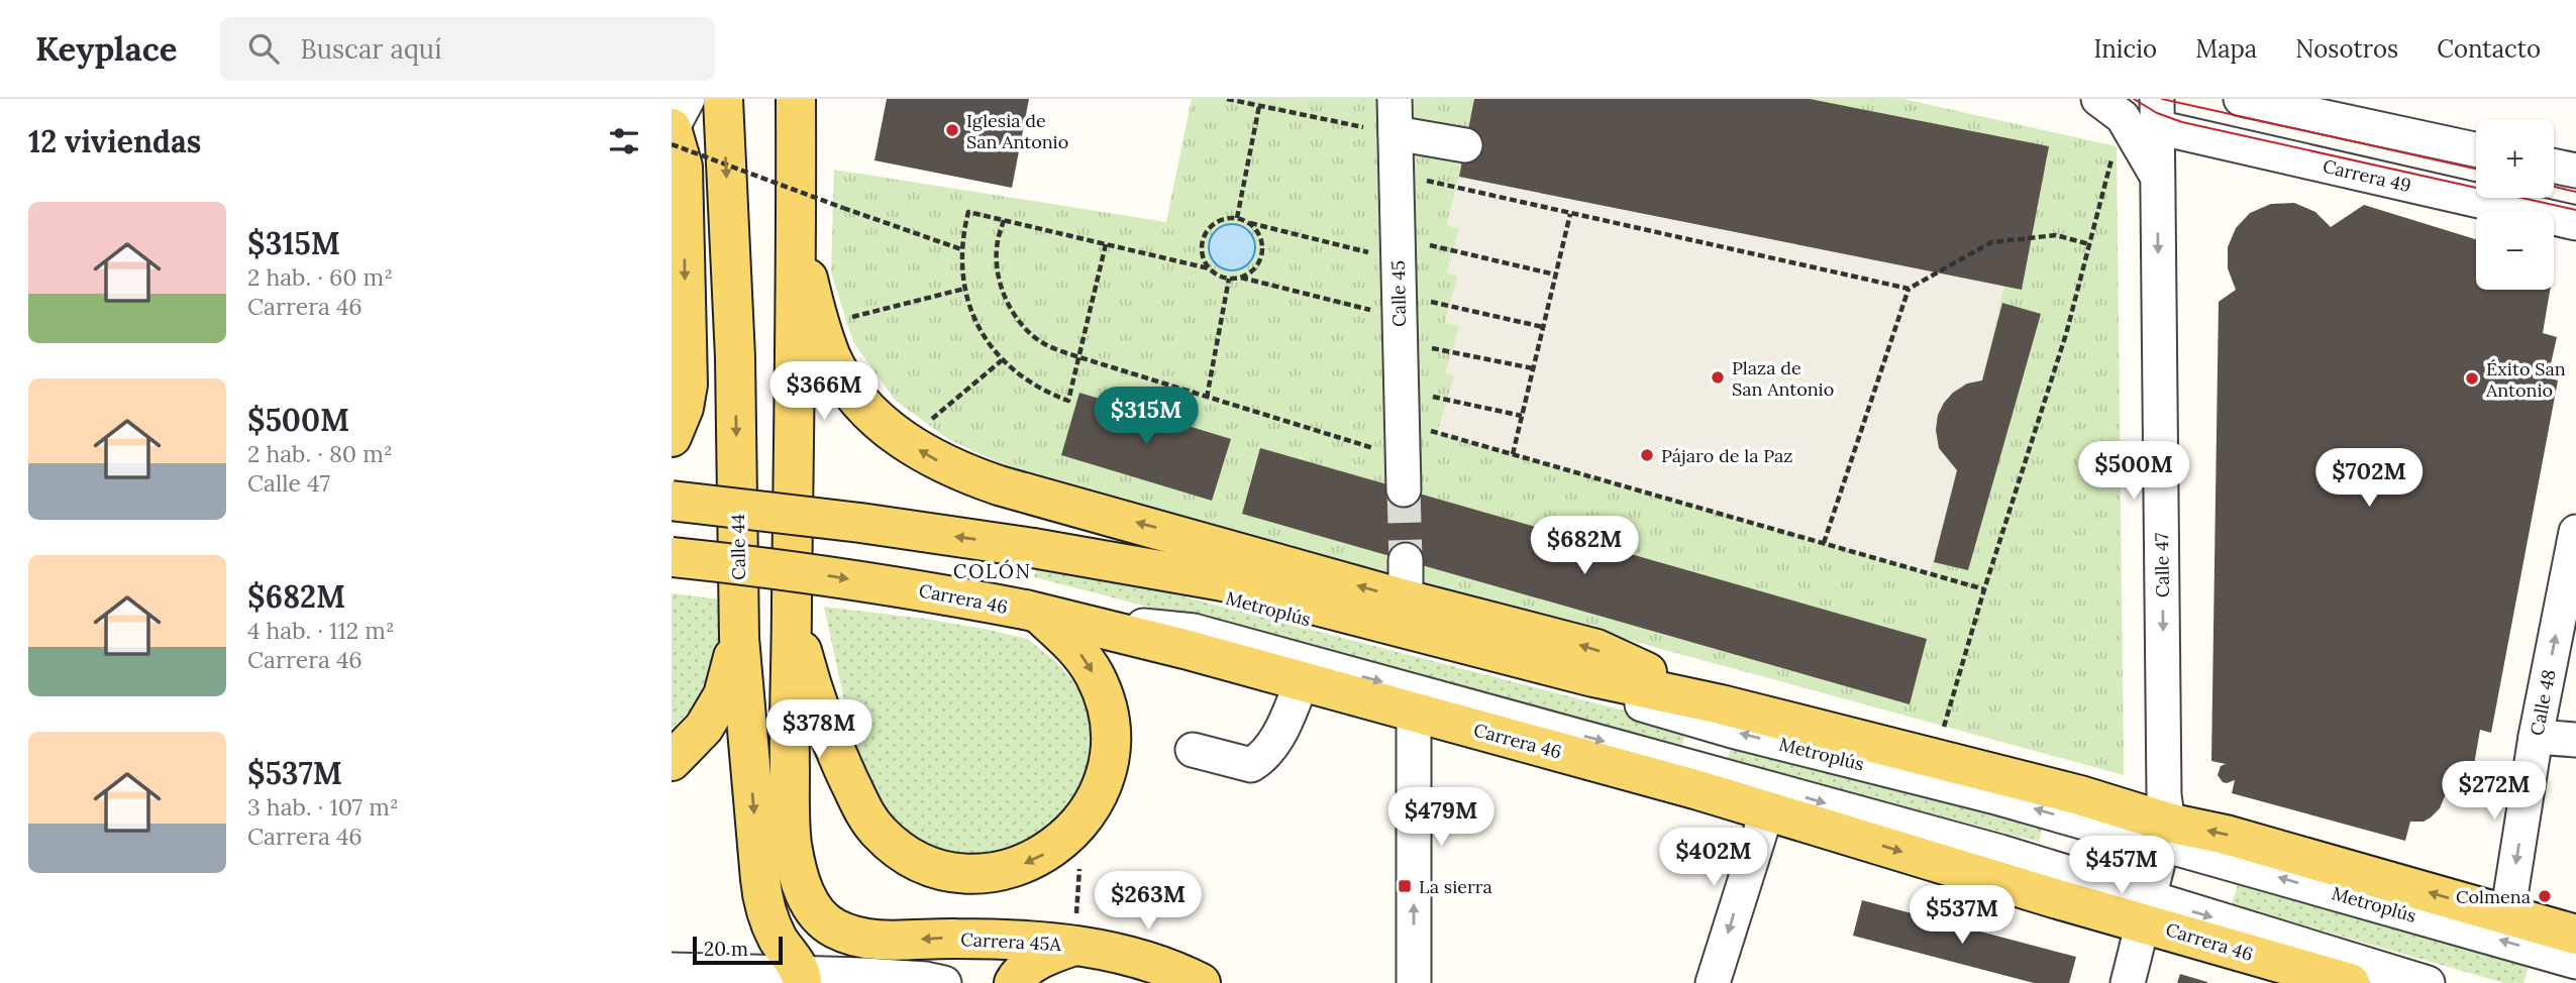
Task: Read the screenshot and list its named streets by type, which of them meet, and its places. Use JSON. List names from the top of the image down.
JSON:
{
  "streets": {
    "main road": ["Calle 44", "Carrera 46", "Carrera 45A"],
    "street": [
      "Carrera 49",
      "Calle 45",
      "Calle 47",
      "Metroplús",
      "Calle 48"
    ]
  },
  "crossings": [
    ["Carrera 49", "Calle 47"],
    ["Calle 47", "Carrera 46"],
    ["Calle 47", "Metroplús"]
  ],
  "one_way": ["Calle 47"],
  "districts": ["COLÓN"],
  "places": {
    "other": [
      "Iglesia de San Antonio",
      "Plaza de San Antonio",
      "Éxito San Antonio",
      "Pájaro de la Paz",
      "Colmena"
    ],
    "transit": ["La sierra"]
  },
  "scale_bar": "20 m",
  "page": {
    "header": "Keyplace",
    "search": "Buscar aquí",
    "nav": [
      "Inicio",
      "Mapa",
      "Nosotros",
      "Contacto"
    ],
    "heading": "12 viviendas",
    "map_buttons": ["+", "−"],
    "list": [
      {
        "name": "$315M",
        "note": "2 hab. · 60 m² · Carrera 46"
      },
      {
        "name": "$500M",
        "note": "2 hab. · 80 m² · Calle 47"
      },
      {
        "name": "$682M",
        "note": "4 hab. · 112 m² · Carrera 46"
      },
      {
        "name": "$537M",
        "note": "3 hab. · 107 m² · Carrera 46"
      }
    ],
    "price": [
      "$366M",
      "$315M",
      "$500M",
      "$702M",
      "$682M",
      "$378M",
      "$272M",
      "$479M",
      "$402M",
      "$457M",
      "$263M",
      "$537M"
    ],
    "scale": "20 m"
  }
}
